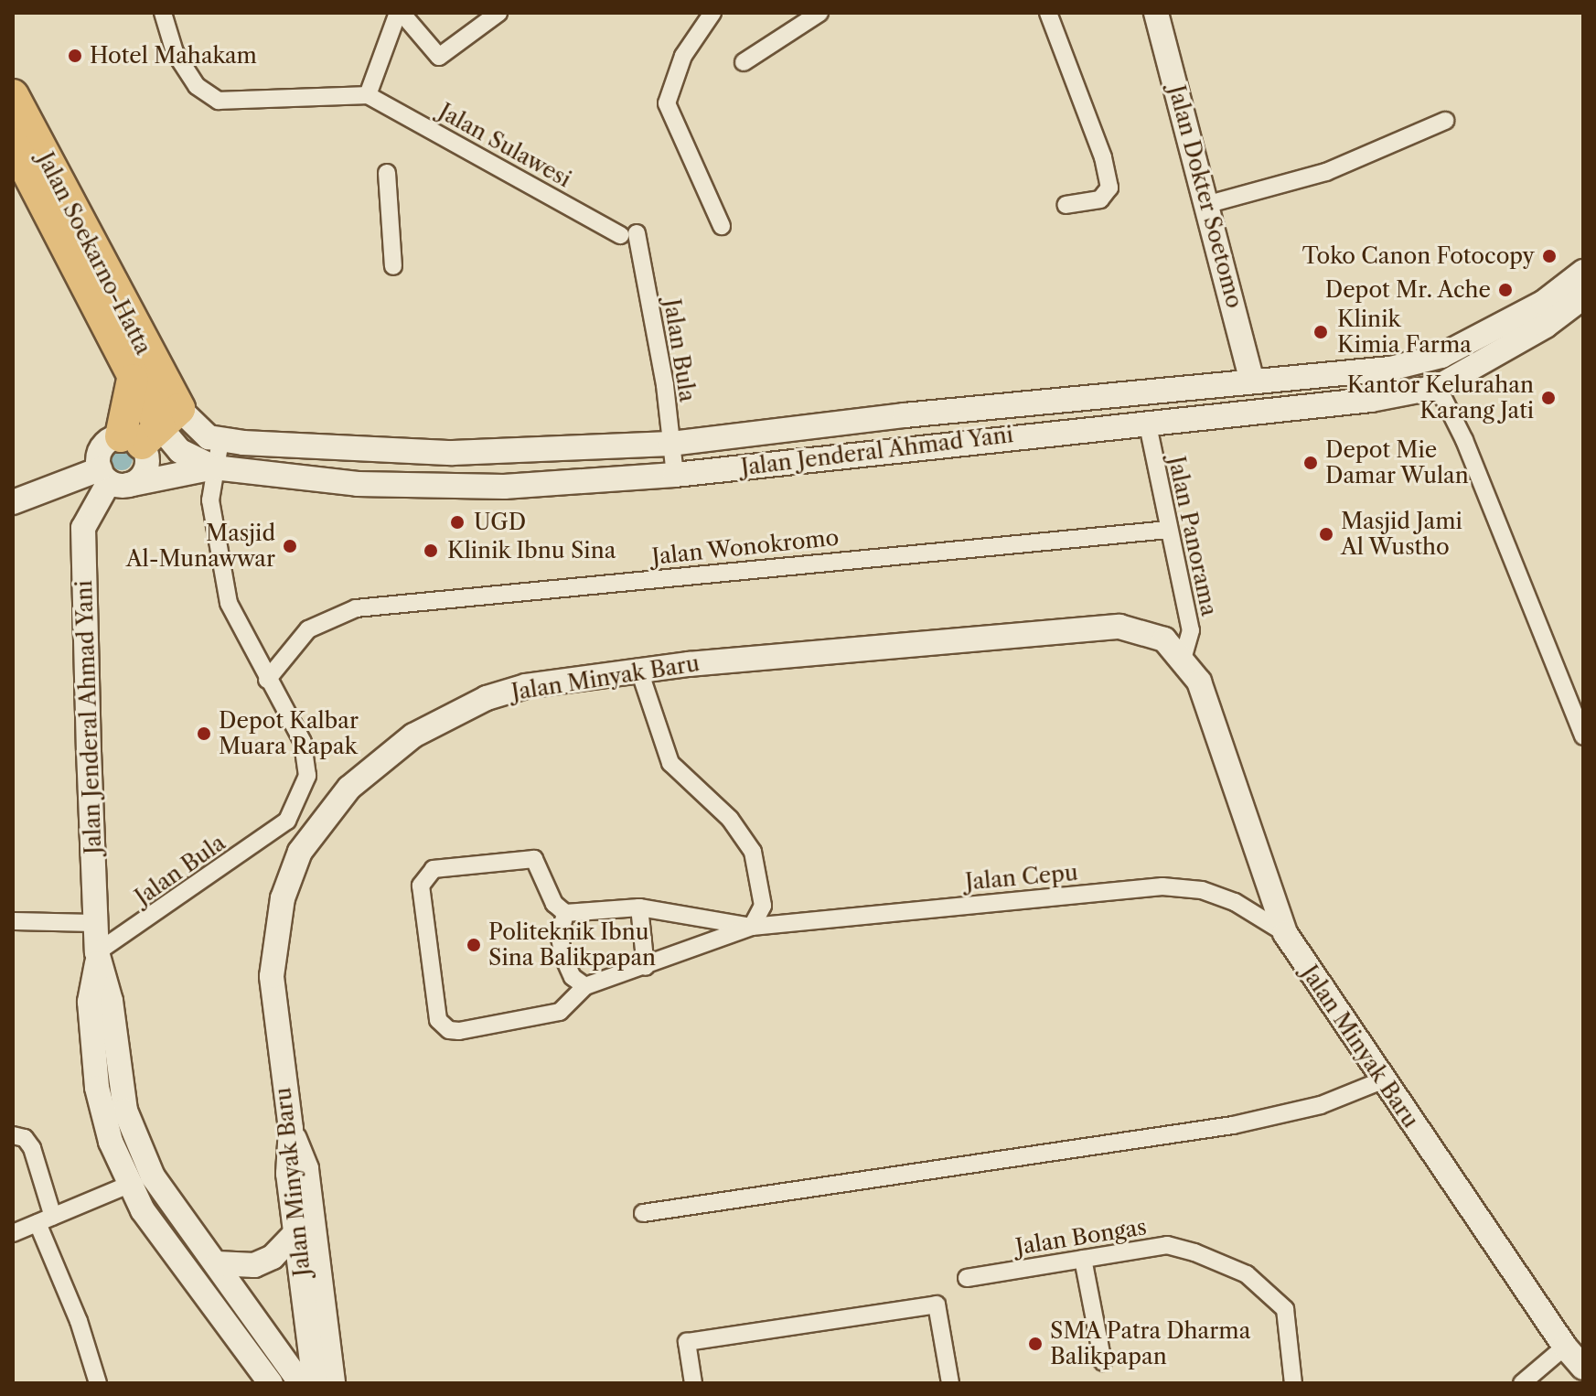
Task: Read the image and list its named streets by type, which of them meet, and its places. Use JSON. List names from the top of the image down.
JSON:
{
  "streets": {
    "highway": ["Jalan Soekarno-Hatta"],
    "main road": ["Jalan Dokter Soetomo", "Jalan Jenderal Ahmad Yani", "Jalan Minyak Baru"],
    "street": [
      "Jalan Sulawesi",
      "Jalan Bula",
      "Jalan Panorama",
      "Jalan Wonokromo",
      "Jalan Cepu",
      "Jalan Bongas"
    ]
  },
  "crossings": [
    ["Jalan Sulawesi", "Jalan Bula"],
    ["Jalan Dokter Soetomo", "Jalan Jenderal Ahmad Yani"],
    ["Jalan Soekarno-Hatta", "Jalan Jenderal Ahmad Yani"],
    ["Jalan Bula", "Jalan Jenderal Ahmad Yani"],
    ["Jalan Bula", "Jalan Wonokromo"],
    ["Jalan Jenderal Ahmad Yani", "Jalan Panorama"],
    ["Jalan Panorama", "Jalan Wonokromo"],
    ["Jalan Panorama", "Jalan Minyak Baru"],
    ["Jalan Minyak Baru", "Jalan Cepu"]
  ],
  "places": [
    "Hotel Mahakam",
    "Toko Canon Fotocopy",
    "Depot Mr. Ache",
    "Klinik Kimia Farma",
    "Kantor Kelurahan Karang Jati",
    "Depot Mie Damar Wulan",
    "UGD",
    "Masjid Jami Al Wustho",
    "Masjid Al-Munawwar",
    "Klinik Ibnu Sina",
    "Depot Kalbar Muara Rapak",
    "Politeknik Ibnu Sina Balikpapan",
    "SMA Patra Dharma Balikpapan"
  ]
}
